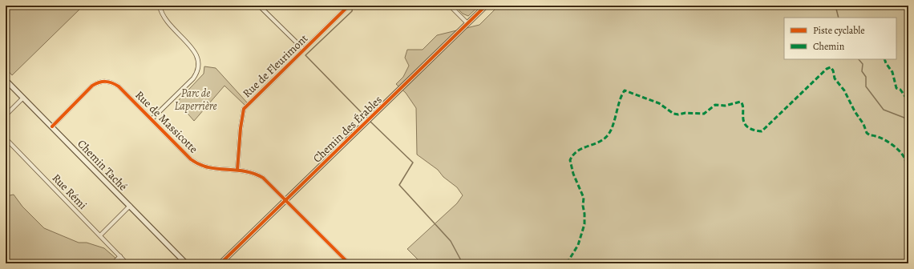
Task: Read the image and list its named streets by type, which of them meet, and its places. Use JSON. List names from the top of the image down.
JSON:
{
  "streets": {
    "street": [
      "Rue de Fleurimont",
      "Rue de Massicotte",
      "Chemin des Érables",
      "Chemin Taché",
      "Rue Rémi"
    ]
  },
  "crossings": [
    ["Rue de Fleurimont", "Rue de Massicotte"],
    ["Rue de Massicotte", "Chemin des Érables"],
    ["Rue de Massicotte", "Chemin Taché"]
  ],
  "parks": ["Parc de Laperrière"],
  "legend": ["Piste cyclable", "Chemin"]
}
